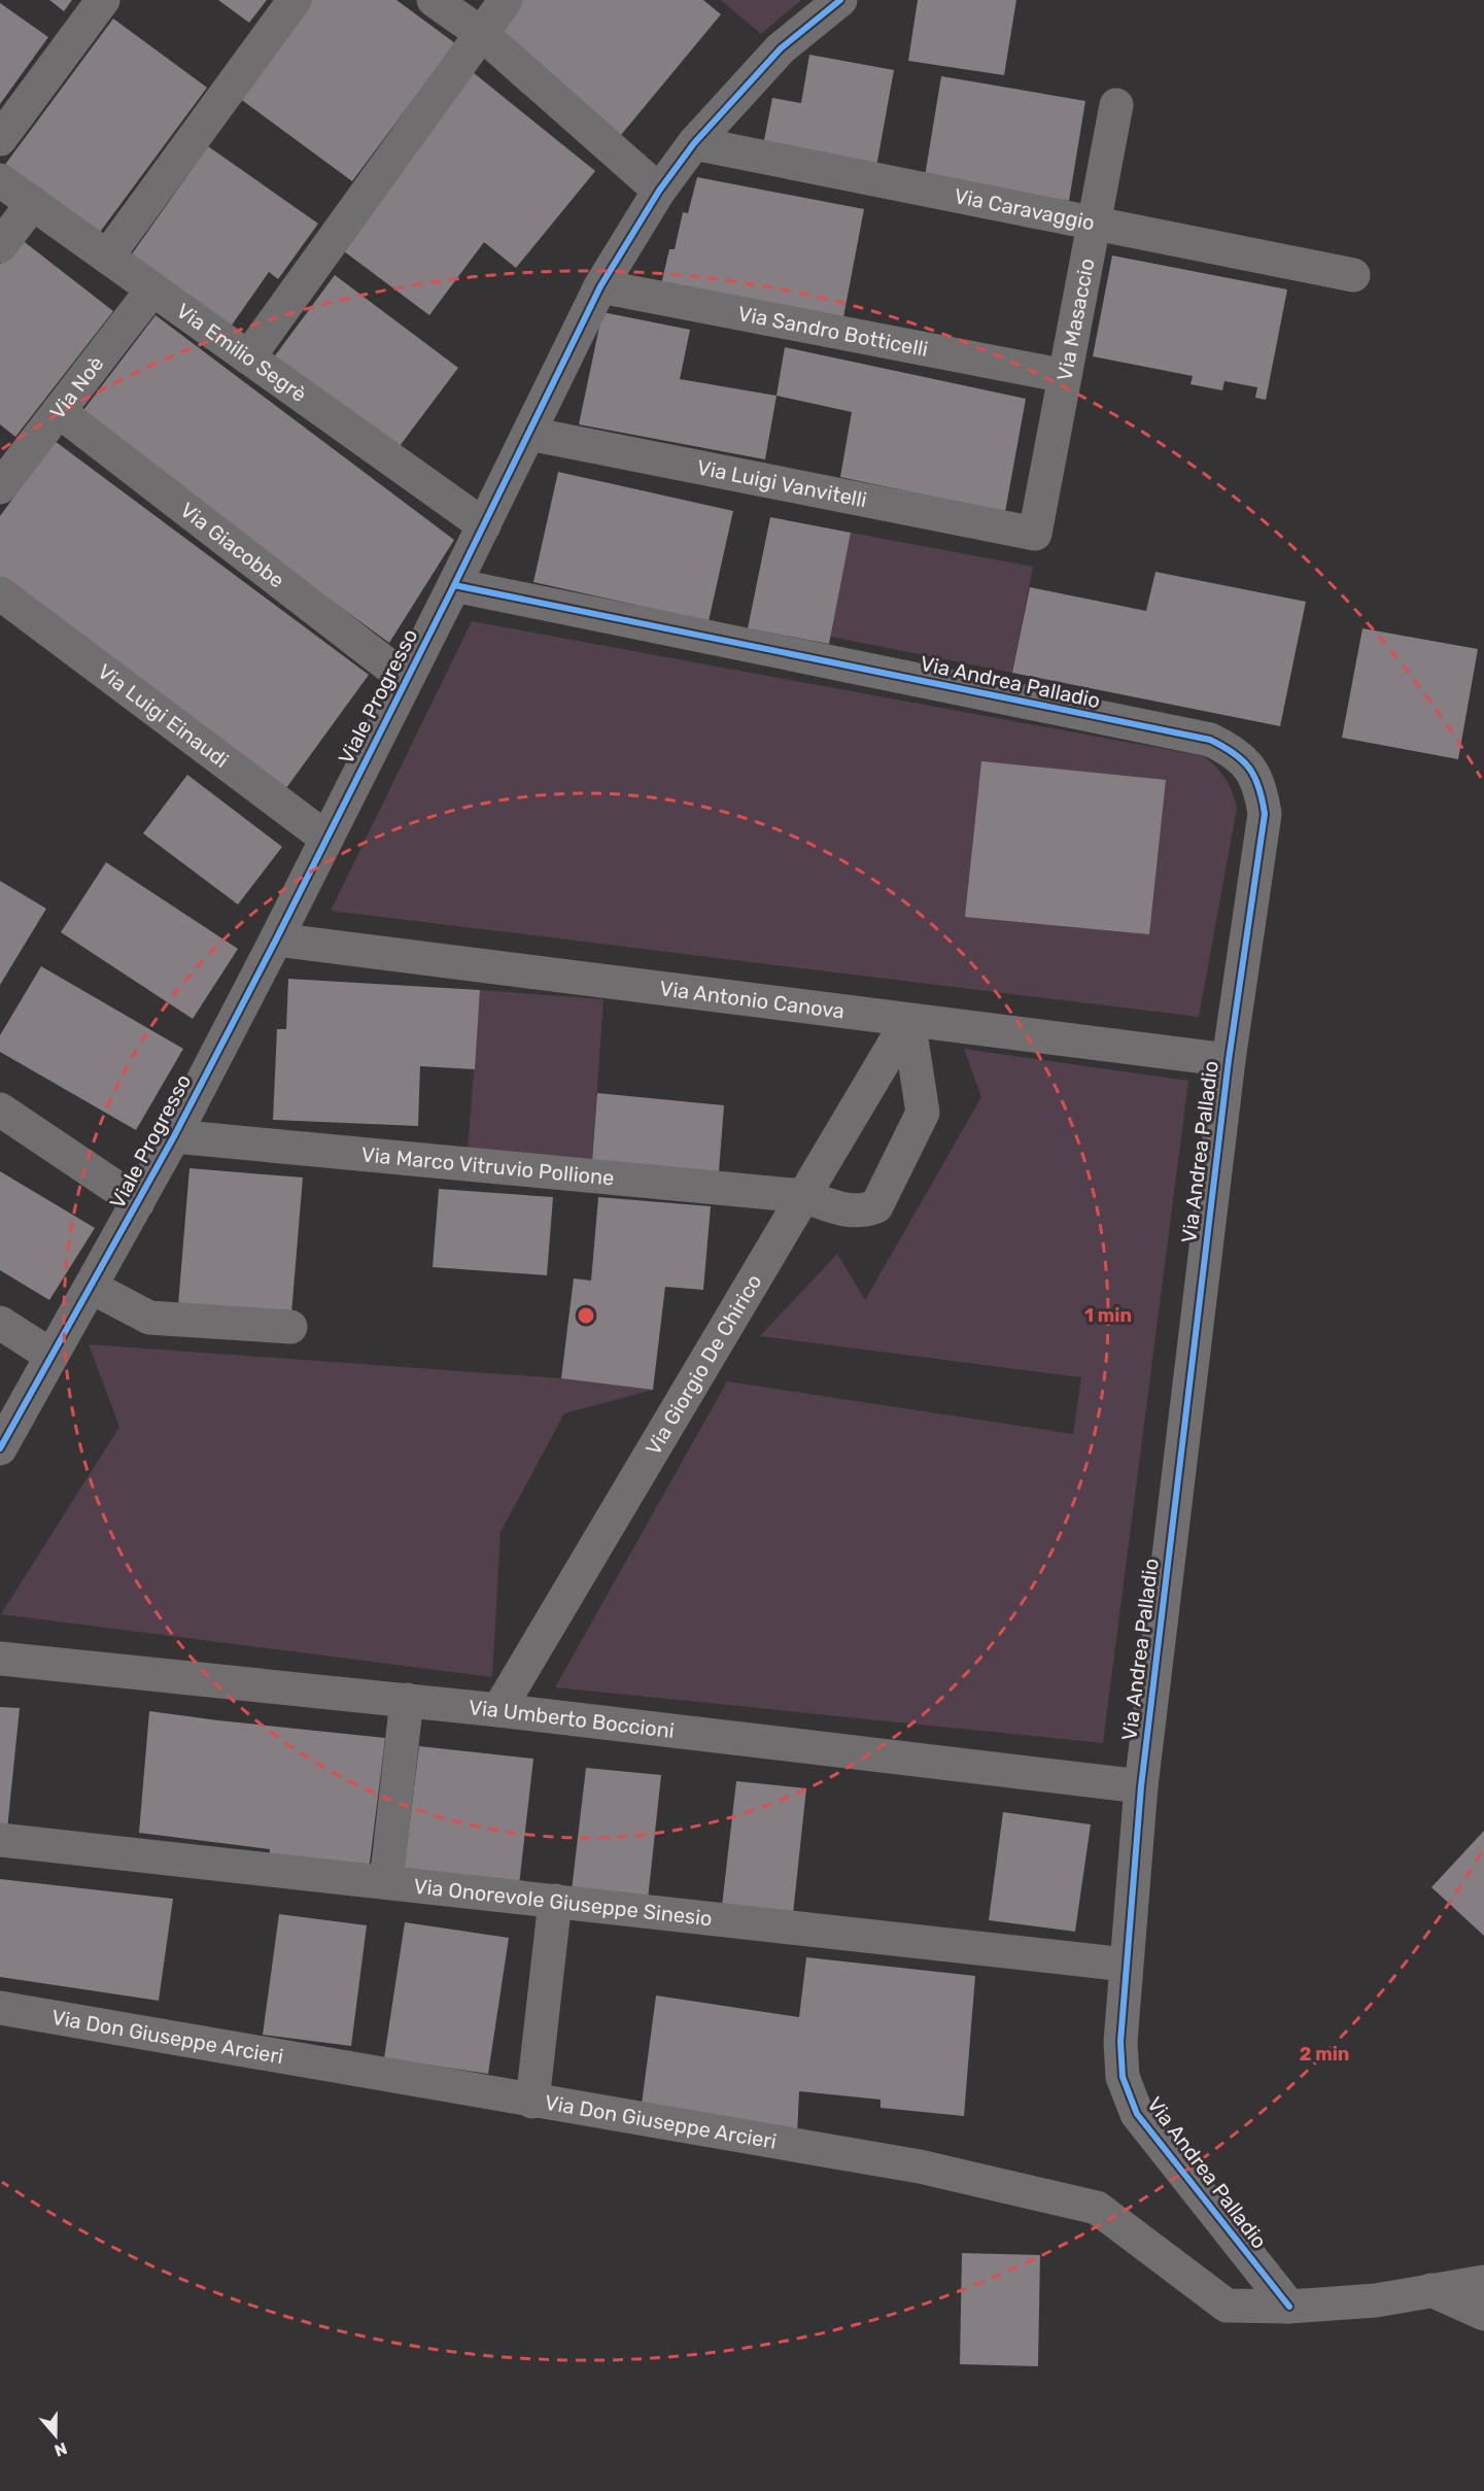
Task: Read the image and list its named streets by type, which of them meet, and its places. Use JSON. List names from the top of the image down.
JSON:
{
  "streets": {
    "street": [
      "Via Caravaggio",
      "Via Masaccio",
      "Via Sandro Botticelli",
      "Via Emilio Segrè",
      "Via Noè",
      "Via Luigi Vanvitelli",
      "Via Giacobbe",
      "Via Andrea Palladio",
      "Viale Progresso",
      "Via Luigi Einaudi",
      "Via Antonio Canova",
      "Via Marco Vitruvio Pollione",
      "Via Giorgio De Chirico",
      "Via Umberto Boccioni",
      "Via Onorevole Giuseppe Sinesio",
      "Via Don Giuseppe Arcieri"
    ]
  },
  "crossings": [
    ["Via Caravaggio", "Via Masaccio"],
    ["Via Caravaggio", "Viale Progresso"],
    ["Via Masaccio", "Via Sandro Botticelli"],
    ["Via Masaccio", "Via Luigi Vanvitelli"],
    ["Via Sandro Botticelli", "Viale Progresso"],
    ["Via Emilio Segrè", "Via Noè"],
    ["Via Emilio Segrè", "Viale Progresso"],
    ["Via Noè", "Via Giacobbe"],
    ["Via Luigi Vanvitelli", "Viale Progresso"],
    ["Via Giacobbe", "Viale Progresso"],
    ["Via Andrea Palladio", "Viale Progresso"],
    ["Via Andrea Palladio", "Via Antonio Canova"],
    ["Via Andrea Palladio", "Via Umberto Boccioni"],
    ["Via Andrea Palladio", "Via Onorevole Giuseppe Sinesio"],
    ["Via Andrea Palladio", "Via Don Giuseppe Arcieri"],
    ["Viale Progresso", "Via Luigi Einaudi"],
    ["Viale Progresso", "Via Antonio Canova"],
    ["Viale Progresso", "Via Marco Vitruvio Pollione"],
    ["Via Antonio Canova", "Via Marco Vitruvio Pollione"],
    ["Via Antonio Canova", "Via Giorgio De Chirico"],
    ["Via Marco Vitruvio Pollione", "Via Giorgio De Chirico"],
    ["Via Giorgio De Chirico", "Via Umberto Boccioni"]
  ],
  "north": "bottom",
  "rings": ["1 min", "2 min"]
}
